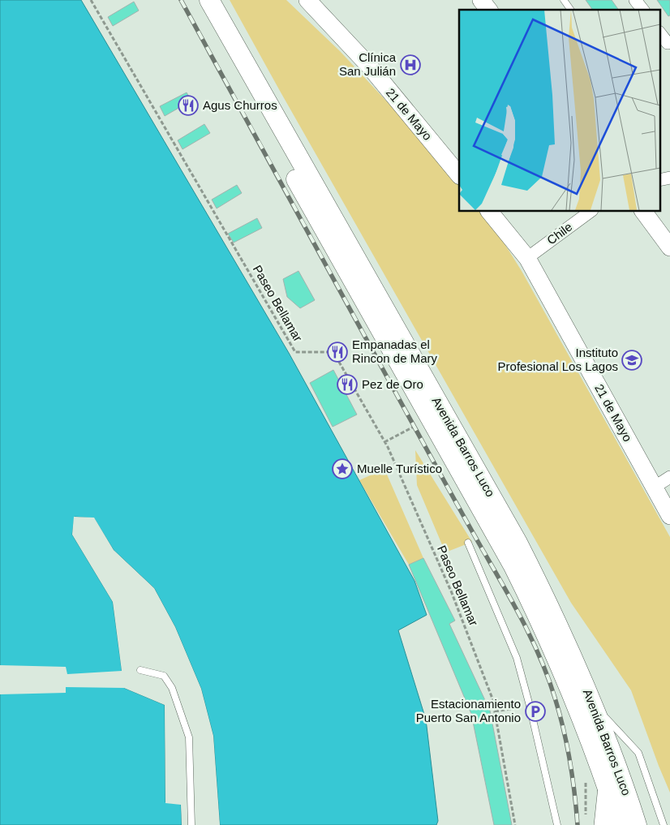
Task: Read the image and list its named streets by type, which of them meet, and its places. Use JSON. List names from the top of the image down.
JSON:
{
  "streets": {
    "main road": ["Avenida Barros Luco"],
    "street": ["21 de Mayo", "Chile"],
    "path": ["Paseo Bellamar"]
  },
  "crossings": [
    ["21 de Mayo", "Chile"]
  ],
  "places": {
    "hospital": ["Clínica San Julián"],
    "restaurant": ["Agus Churros", "Empanadas el Rincon de Mary", "Pez de Oro"],
    "school or university": ["Instituto Profesional Los Lagos"],
    "place": ["Muelle Turístico"],
    "parking": ["Estacionamiento Puerto San Antonio"]
  }
}
